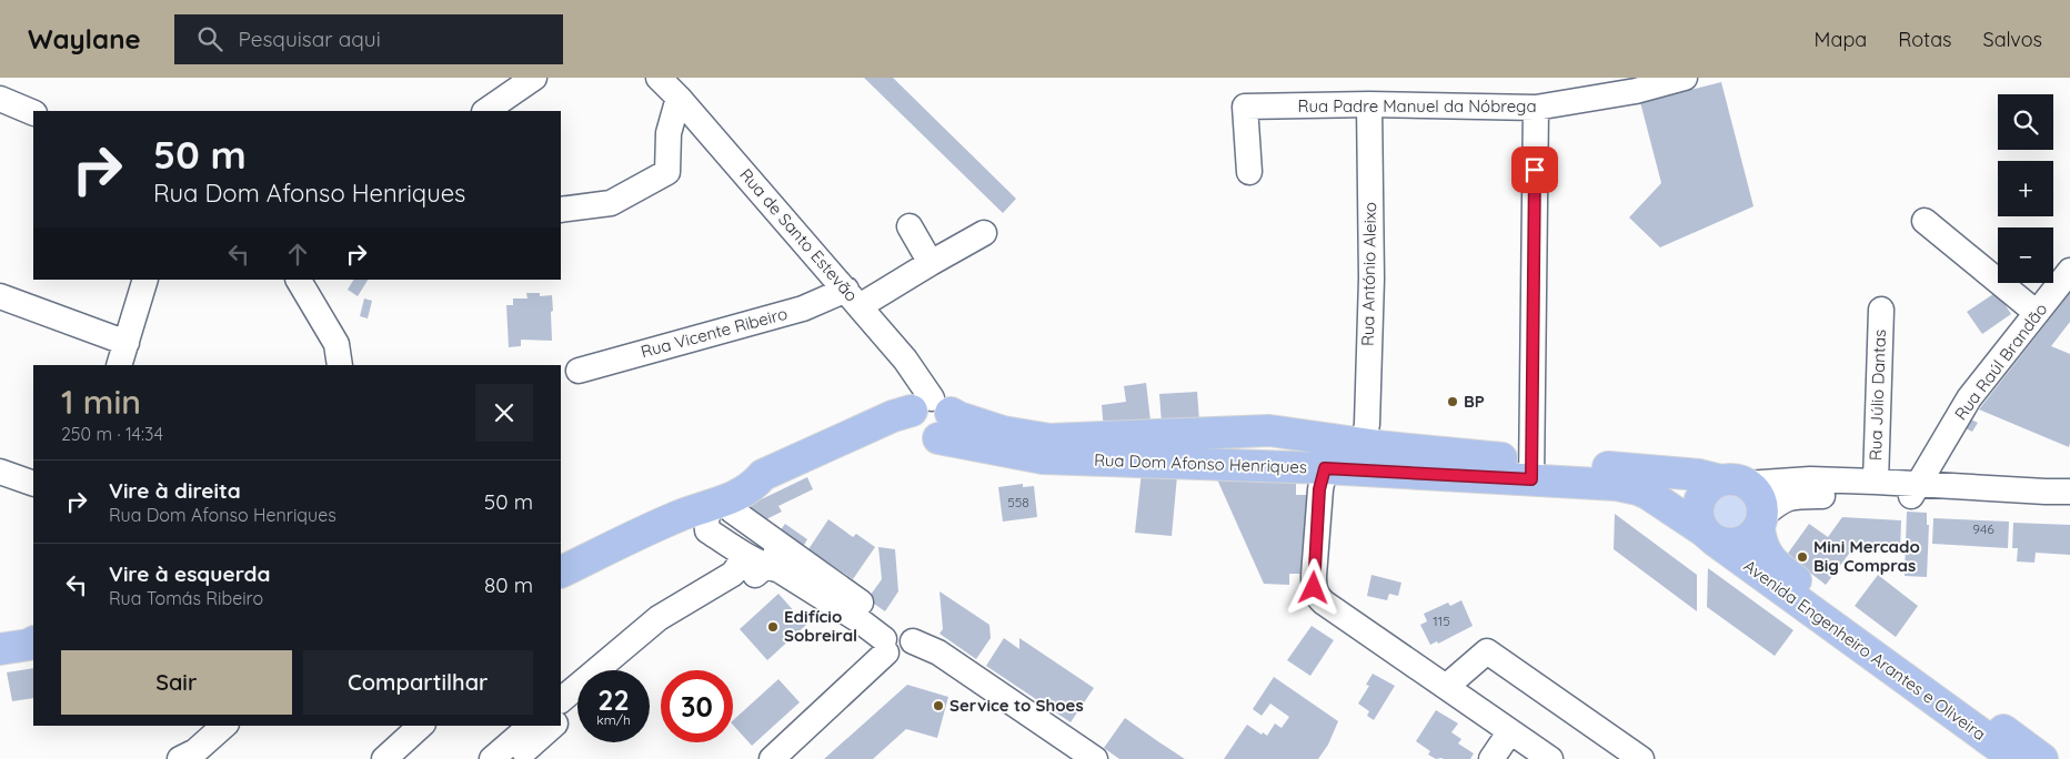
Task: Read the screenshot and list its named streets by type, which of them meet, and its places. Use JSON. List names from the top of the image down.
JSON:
{
  "streets": {
    "main road": ["Rua Dom Afonso Henriques", "Avenida Engenheiro Arantes e Oliveira"],
    "street": [
      "Rua Padre Manuel da Nóbrega",
      "Rua de Santo Estevão",
      "Rua António Aleixo",
      "Rua Vicente Ribeiro",
      "Rua Raúl Brandão",
      "Rua Júlio Dantas"
    ]
  },
  "crossings": [
    ["Rua Padre Manuel da Nóbrega", "Rua António Aleixo"],
    ["Rua de Santo Estevão", "Rua Vicente Ribeiro"],
    ["Rua de Santo Estevão", "Rua Dom Afonso Henriques"],
    ["Rua António Aleixo", "Rua Dom Afonso Henriques"],
    ["Rua Raúl Brandão", "Rua Dom Afonso Henriques"],
    ["Rua Júlio Dantas", "Rua Dom Afonso Henriques"],
    ["Rua Dom Afonso Henriques", "Avenida Engenheiro Arantes e Oliveira"]
  ],
  "places": [
    "BP",
    "Mini Mercado Big Compras",
    "Edifício Sobreiral",
    "Service to Shoes"
  ],
  "house_numbers": ["558", "946", "115"],
  "page": {
    "header": "Waylane",
    "search": "Pesquisar aqui",
    "nav": ["Mapa", "Rotas", "Salvos"],
    "map_buttons": ["+", "−"],
    "turn": ["50 m", "Rua Dom Afonso Henriques"],
    "heading": ["1 min", "250 m · 14:34"],
    "list": [
      {
        "name": "Vire à direita",
        "note": "Rua Dom Afonso Henriques",
        "value": "50 m"
      },
      {
        "name": "Vire à esquerda",
        "note": "Rua Tomás Ribeiro",
        "value": "80 m"
      }
    ],
    "buttons": ["Sair", "Compartilhar"],
    "speed": "22 km/h",
    "limit": "30"
  }
}
